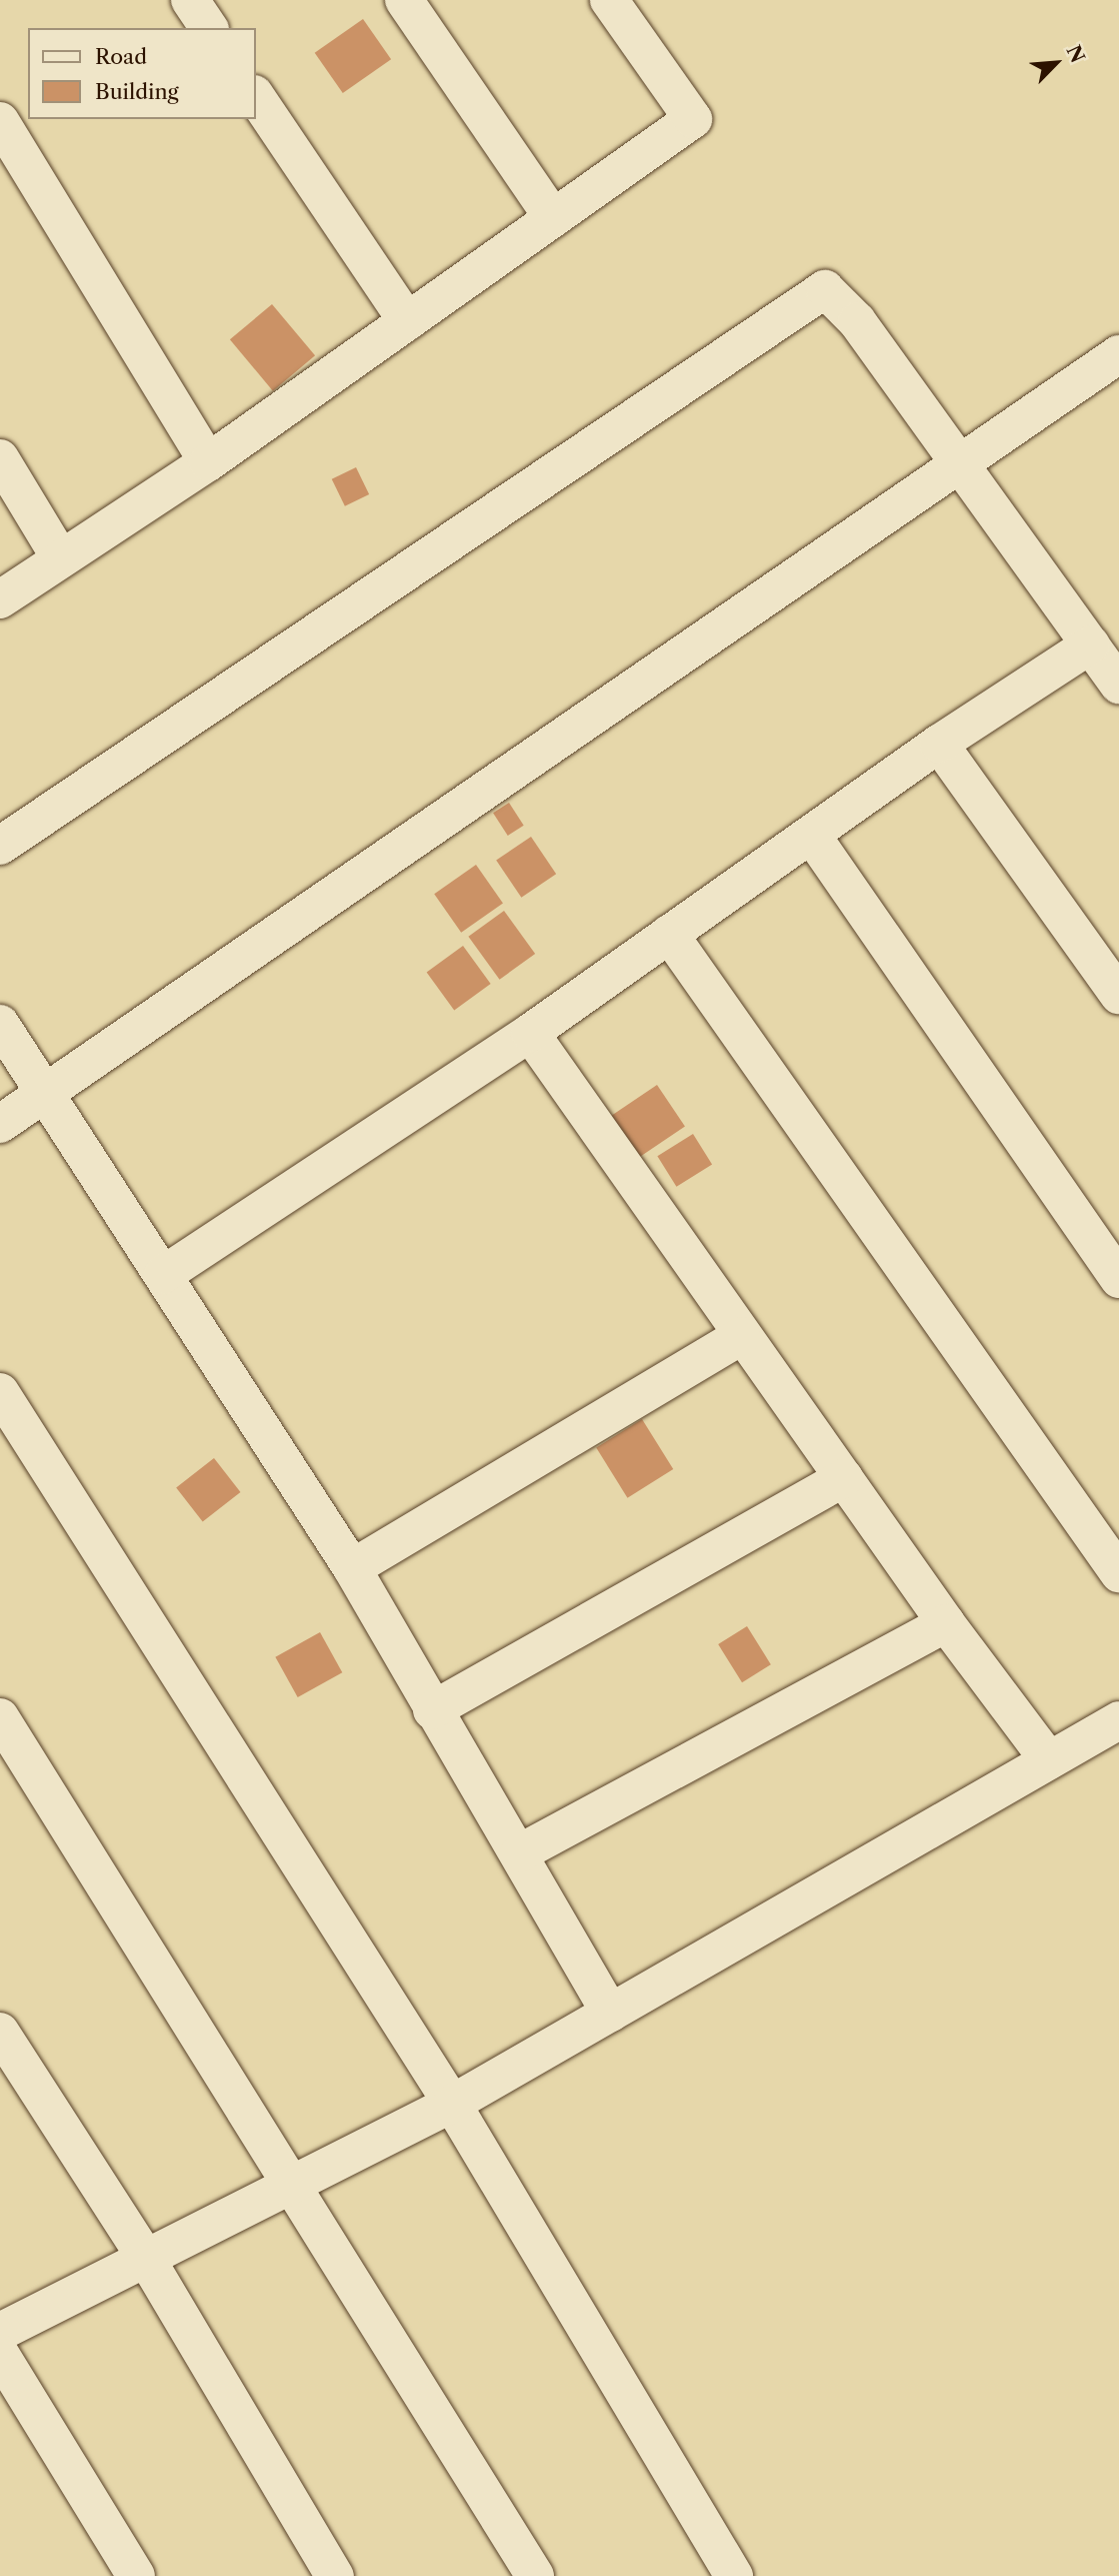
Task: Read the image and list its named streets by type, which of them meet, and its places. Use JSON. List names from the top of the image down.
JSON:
{
  "legend": ["Road", "Building"],
  "north": "top right"
}
